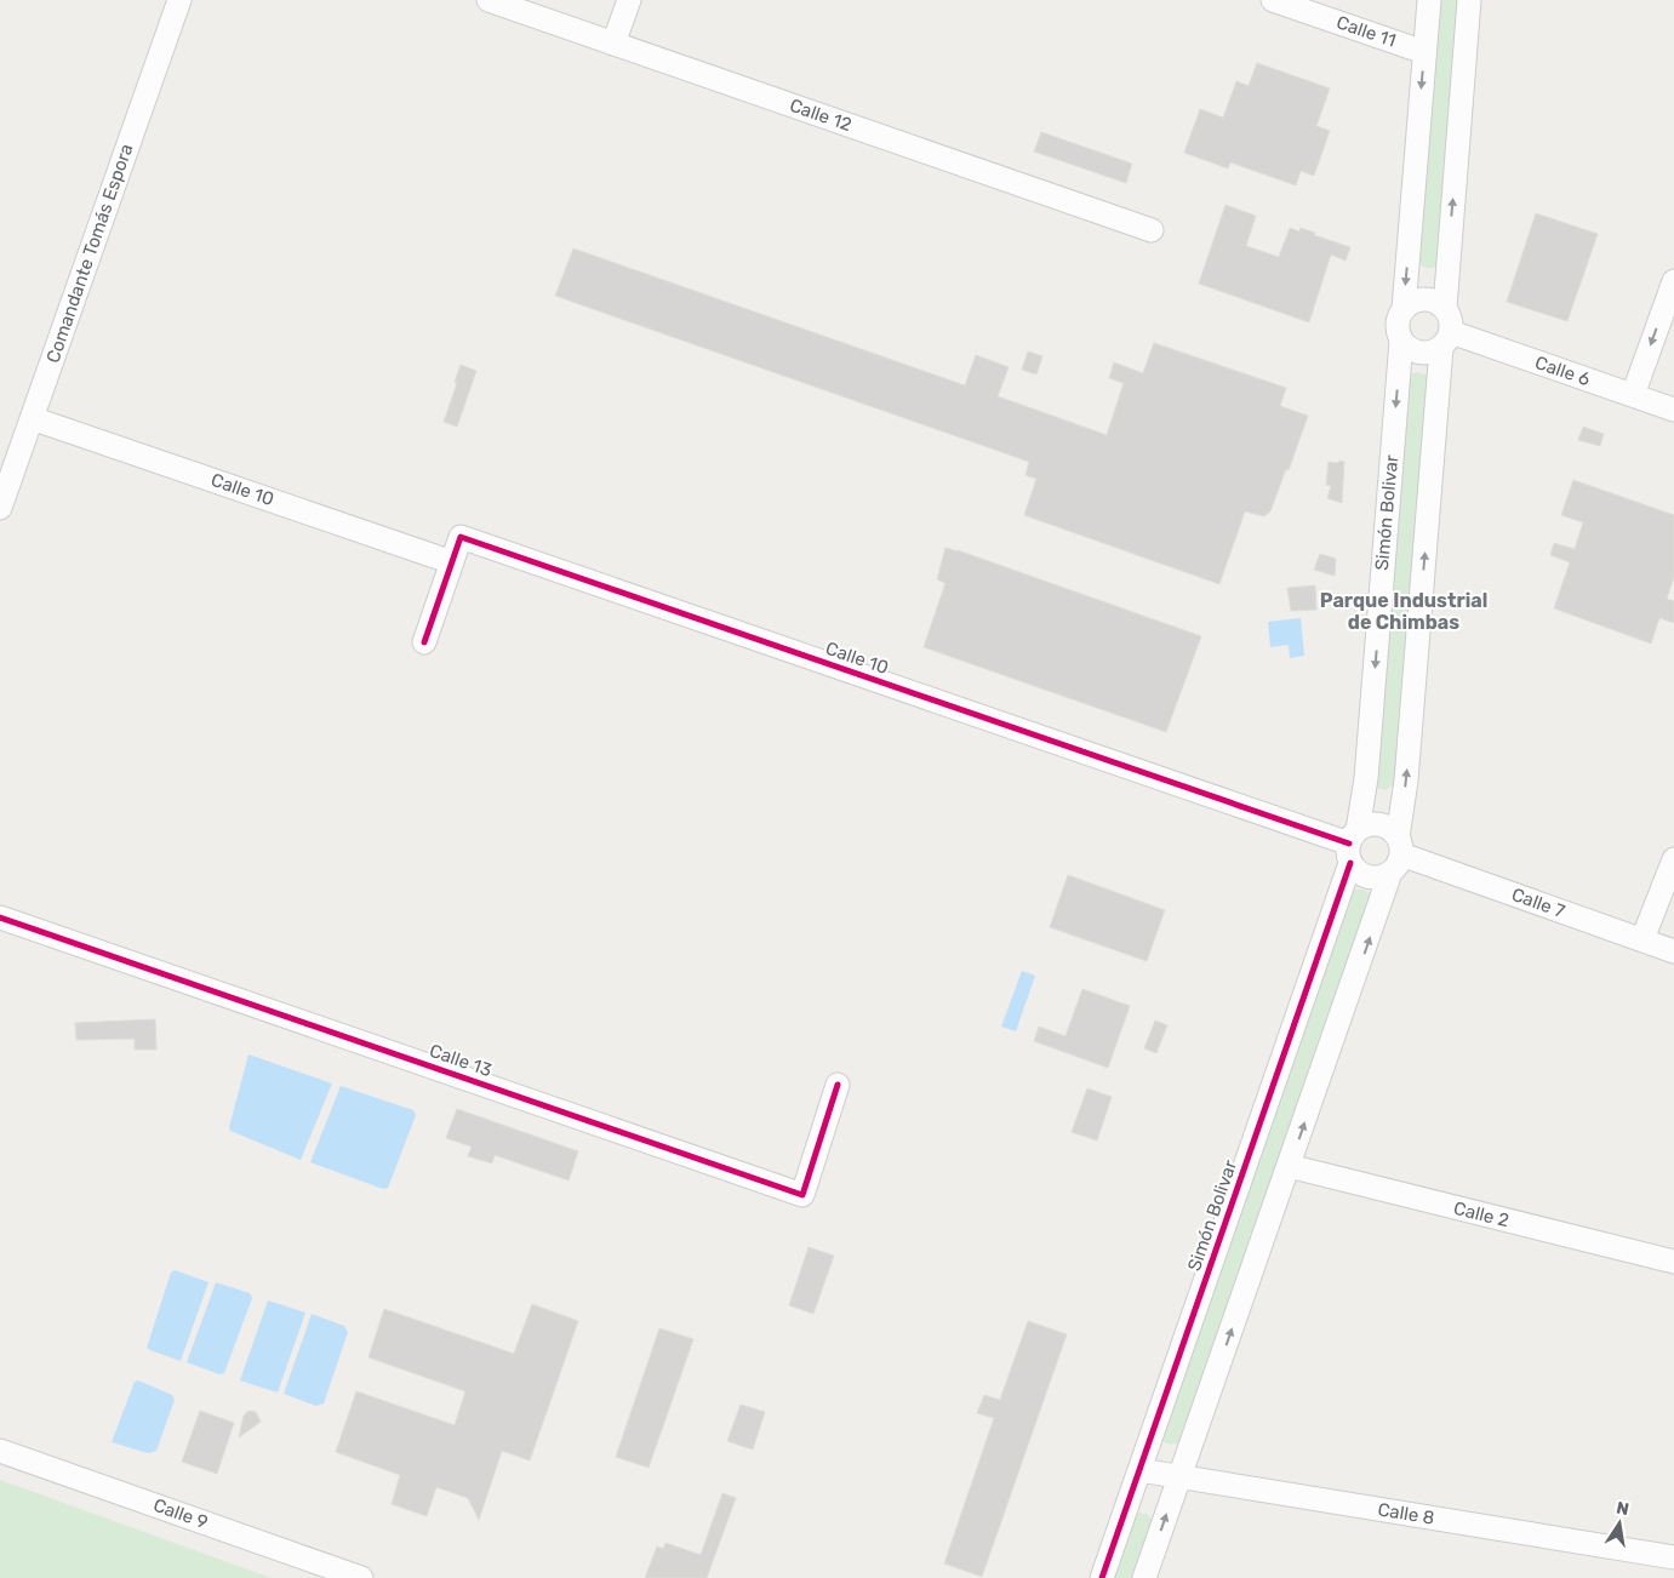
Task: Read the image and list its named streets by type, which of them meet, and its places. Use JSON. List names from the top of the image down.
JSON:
{
  "streets": {
    "street": [
      "Calle 11",
      "Calle 12",
      "Comandante Tomás Espora",
      "Calle 6",
      "Calle 10",
      "Simón Bolivar",
      "Calle 7",
      "Calle 13",
      "Calle 2",
      "Calle 9",
      "Calle 8"
    ]
  },
  "crossings": [
    ["Comandante Tomás Espora", "Calle 10"],
    ["Calle 6", "Simón Bolivar"],
    ["Calle 10", "Simón Bolivar"],
    ["Calle 10", "Calle 7"],
    ["Simón Bolivar", "Calle 7"],
    ["Simón Bolivar", "Calle 8"]
  ],
  "districts": ["Parque Industrial de Chimbas"],
  "north": "top"
}
